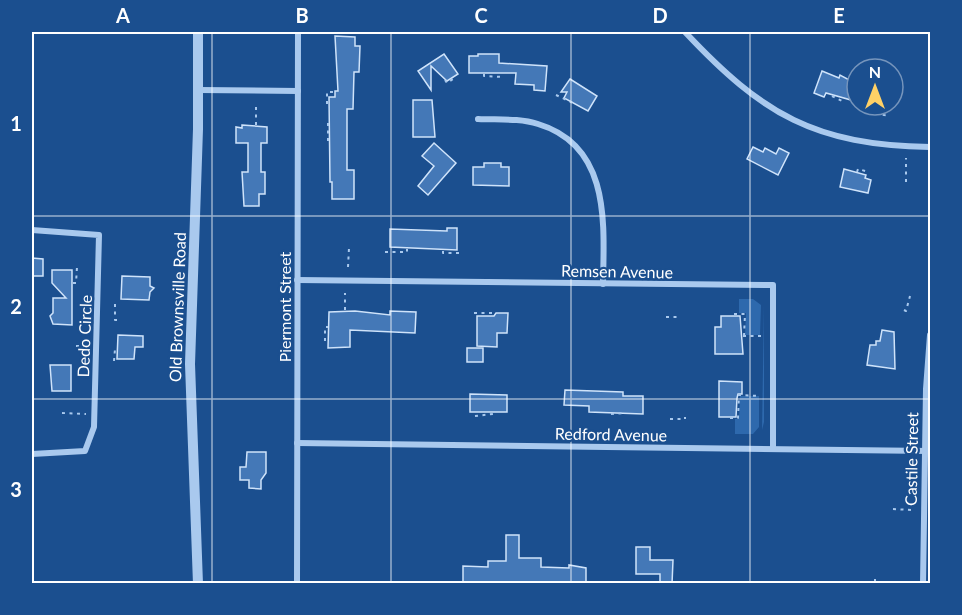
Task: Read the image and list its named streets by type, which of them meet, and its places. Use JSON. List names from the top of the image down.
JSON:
{
  "streets": {
    "street": [
      "Remsen Avenue",
      "Old Brownsville Road",
      "Piermont Street",
      "Dedo Circle",
      "Redford Avenue",
      "Castile Street"
    ]
  },
  "crossings": [
    ["Remsen Avenue", "Piermont Street"],
    ["Remsen Avenue", "Redford Avenue"],
    ["Piermont Street", "Redford Avenue"],
    ["Redford Avenue", "Castile Street"]
  ],
  "north": "top",
  "grid": {
    "columns": [
      "A",
      "B",
      "C",
      "D",
      "E"
    ],
    "rows": ["1", "2", "3"]
  }
}
